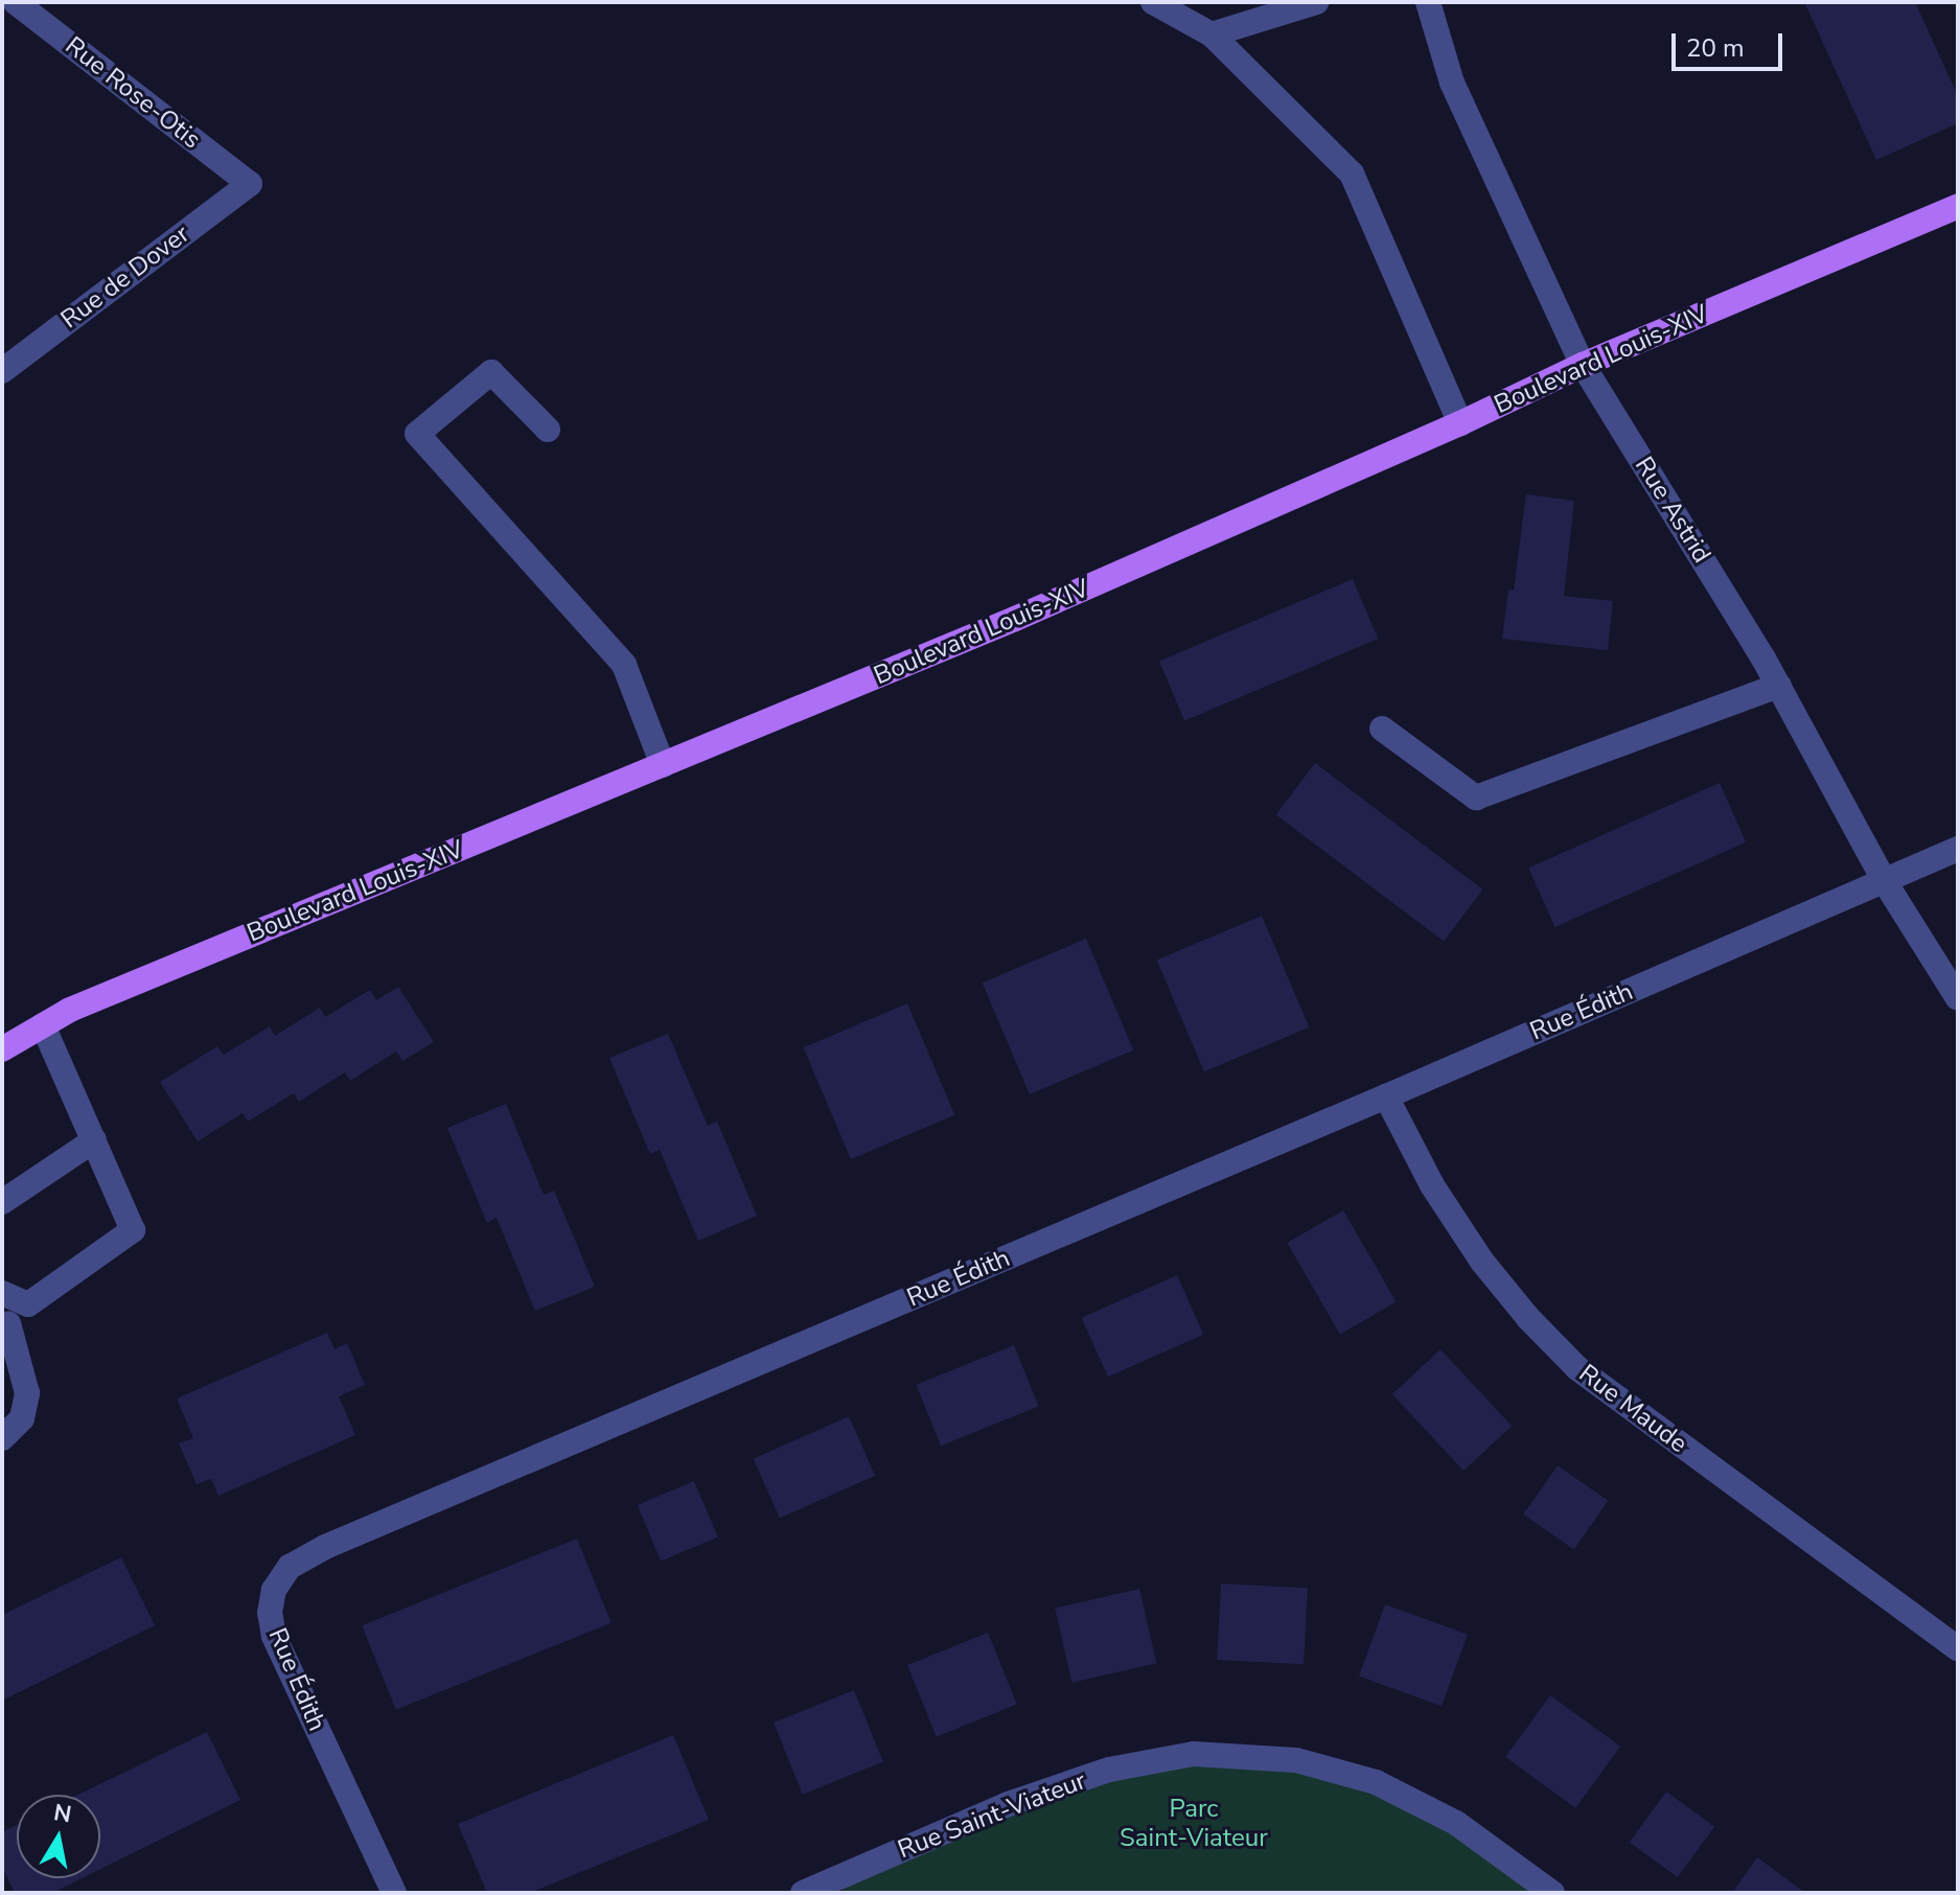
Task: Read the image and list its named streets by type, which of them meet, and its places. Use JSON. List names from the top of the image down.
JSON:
{
  "streets": {
    "main road": ["Boulevard Louis-XIV"],
    "street": [
      "Rue Rose-Otis",
      "Rue de Dover",
      "Rue Astrid",
      "Rue Édith",
      "Rue Maude",
      "Rue Saint-Viateur"
    ]
  },
  "crossings": [
    ["Rue Rose-Otis", "Rue de Dover"],
    ["Boulevard Louis-XIV", "Rue Astrid"],
    ["Rue Astrid", "Rue Édith"],
    ["Rue Édith", "Rue Maude"]
  ],
  "parks": ["Parc Saint-Viateur"],
  "scale_bar": "20 m",
  "north": "top"
}
